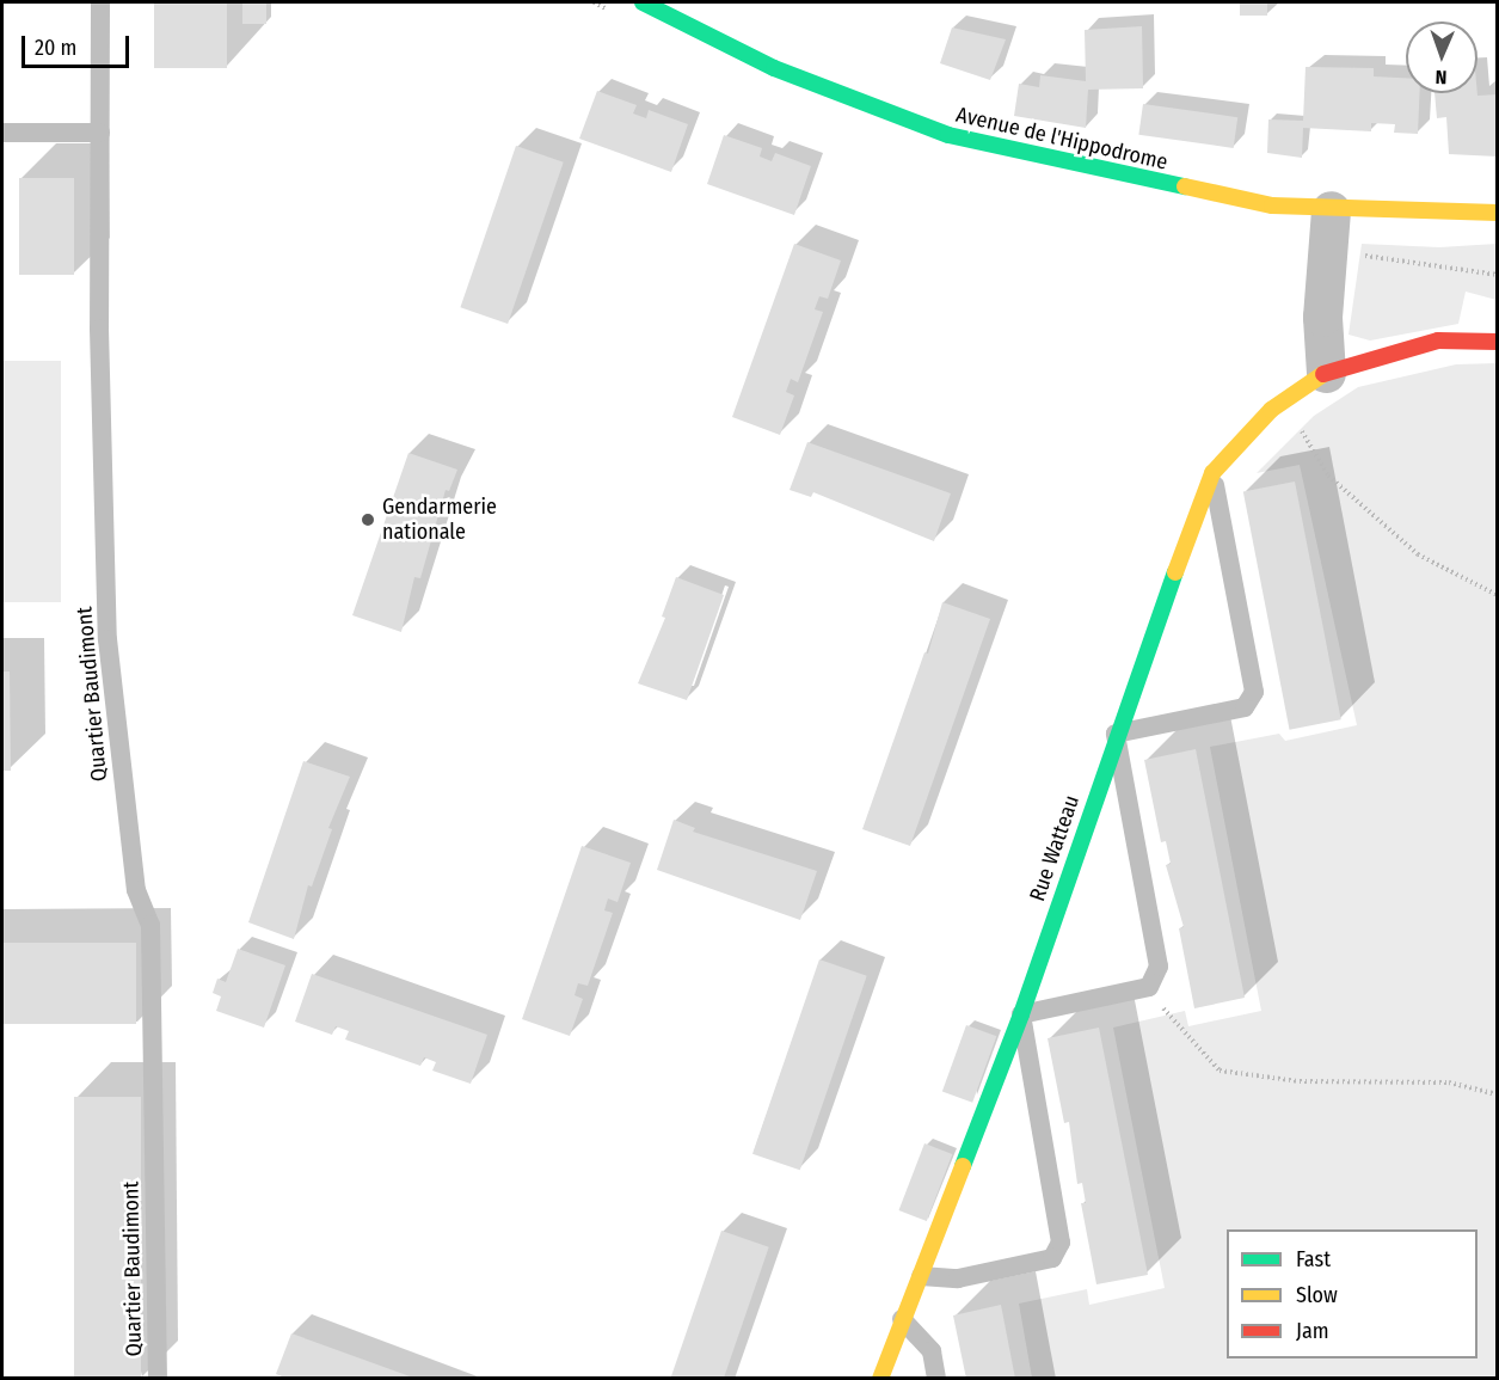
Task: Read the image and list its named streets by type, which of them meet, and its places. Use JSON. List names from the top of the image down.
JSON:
{
  "streets": {
    "street": ["Avenue de l'Hippodrome", "Rue Watteau"],
    "lane": ["Quartier Baudimont"]
  },
  "places": ["Gendarmerie nationale"],
  "legend": ["Fast", "Slow", "Jam"],
  "scale_bar": "20 m",
  "north": "bottom"
}
